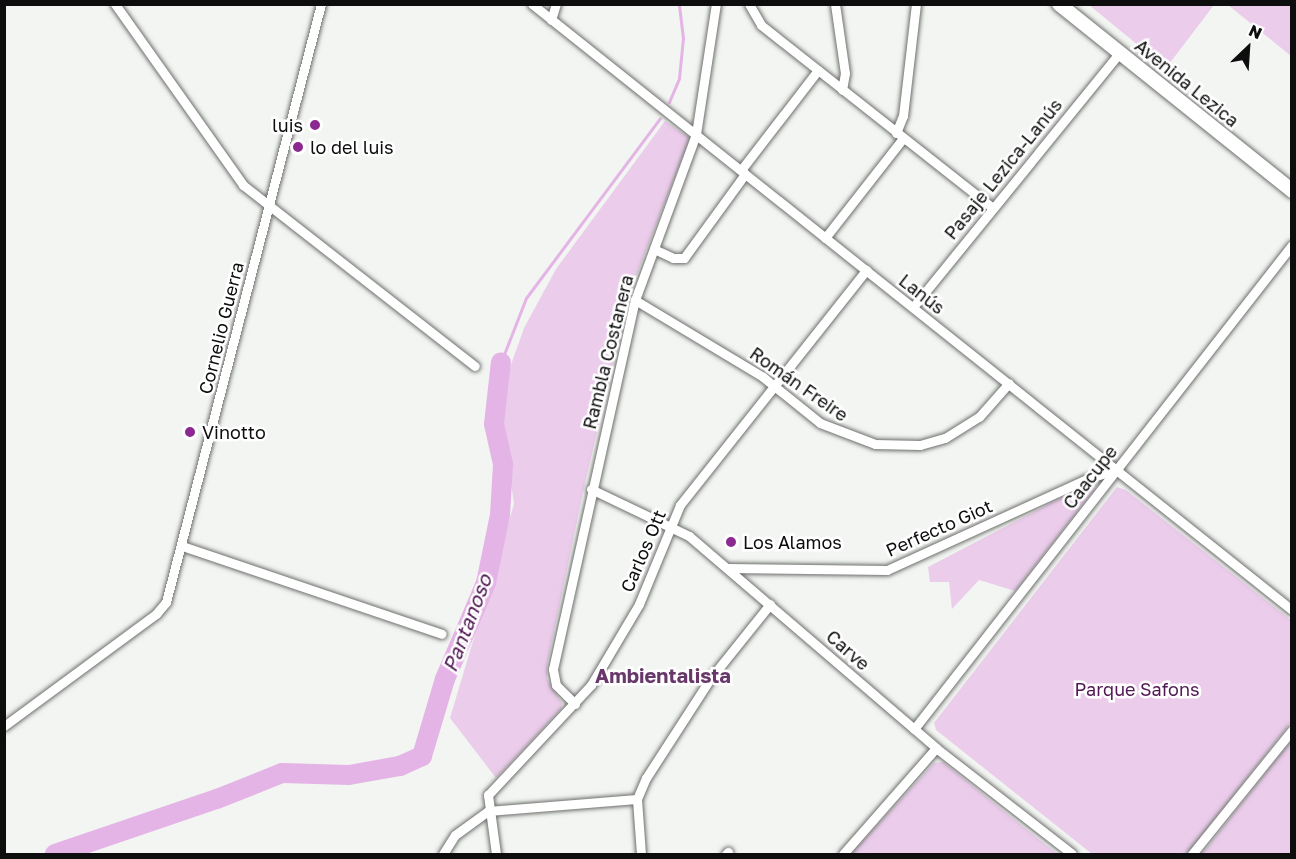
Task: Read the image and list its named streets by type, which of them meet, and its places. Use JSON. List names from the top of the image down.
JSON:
{
  "streets": {
    "street": [
      "Avenida Lezica",
      "Pasaje Lezica-Lanús",
      "Lanús",
      "Cornelio Guerra",
      "Rambla Costanera",
      "Román Freire",
      "Caacupe",
      "Perfecto Giot",
      "Carlos Ott",
      "Carve"
    ]
  },
  "crossings": [
    ["Avenida Lezica", "Pasaje Lezica-Lanús"],
    ["Pasaje Lezica-Lanús", "Lanús"],
    ["Lanús", "Rambla Costanera"],
    ["Lanús", "Román Freire"],
    ["Lanús", "Caacupe"],
    ["Lanús", "Perfecto Giot"],
    ["Lanús", "Carlos Ott"],
    ["Rambla Costanera", "Román Freire"],
    ["Rambla Costanera", "Carlos Ott"],
    ["Rambla Costanera", "Carve"],
    ["Román Freire", "Carlos Ott"],
    ["Caacupe", "Perfecto Giot"],
    ["Caacupe", "Carve"],
    ["Perfecto Giot", "Carve"],
    ["Carlos Ott", "Carve"]
  ],
  "districts": ["Ambientalista"],
  "water": ["Pantanoso"],
  "parks": ["Parque Safons"],
  "places": [
    "luis",
    "lo del luis",
    "Vinotto",
    "Los Alamos"
  ],
  "north": "top right"
}
